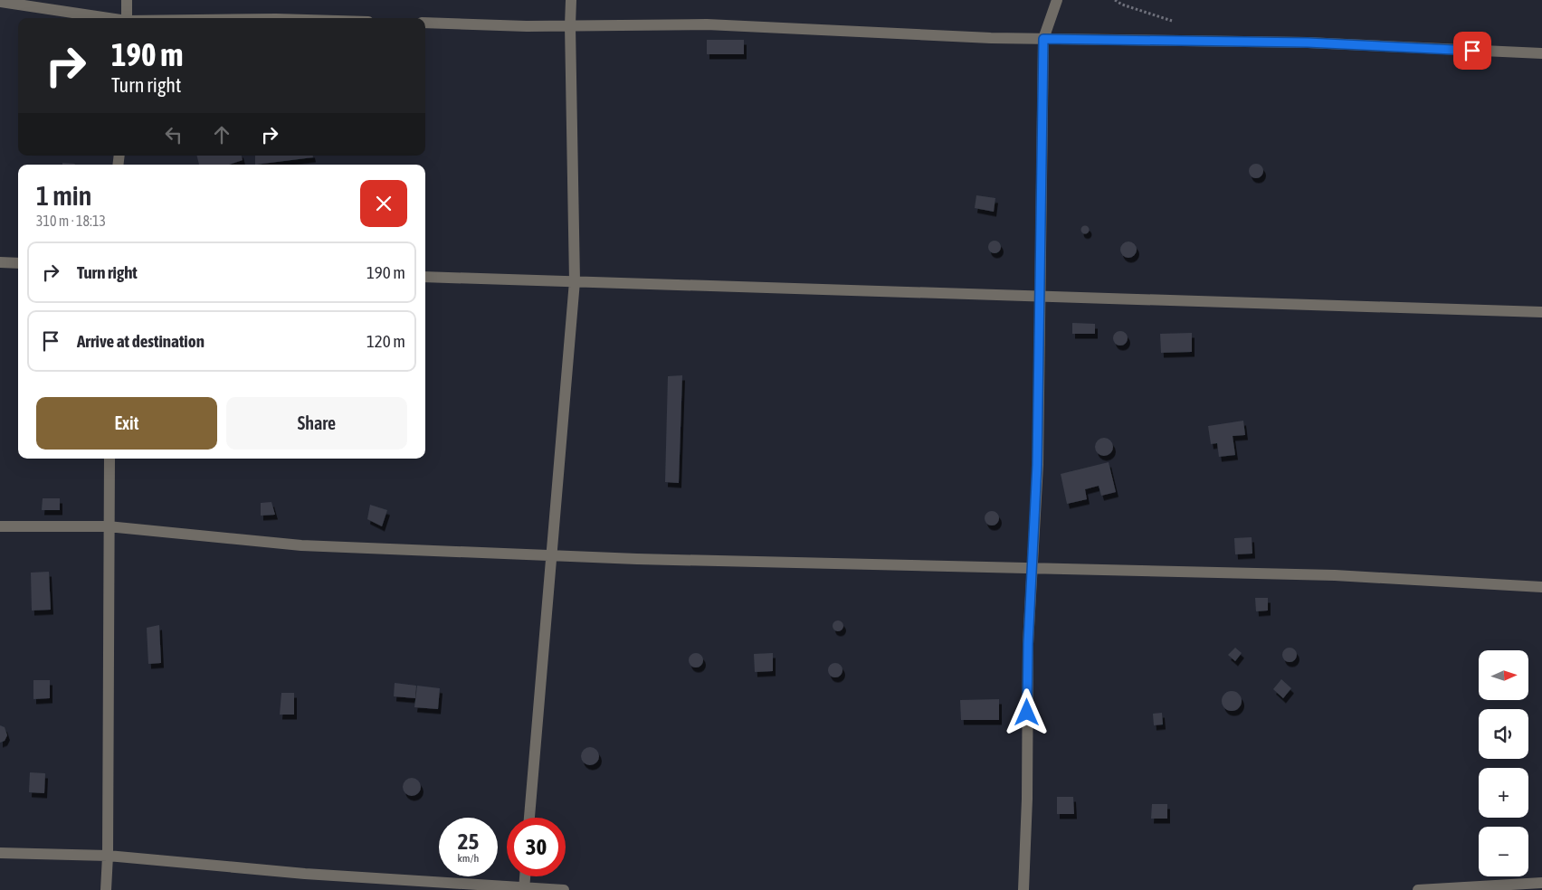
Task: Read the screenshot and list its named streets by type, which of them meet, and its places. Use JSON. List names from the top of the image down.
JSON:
{
  "north": "right",
  "page": {
    "turn": ["190 m", "Turn right"],
    "heading": ["1 min", "310 m · 18:13"],
    "list": [
      {
        "name": "Turn right",
        "value": "190 m"
      },
      {
        "name": "Arrive at destination",
        "value": "120 m"
      }
    ],
    "buttons": ["Exit", "Share"],
    "map_buttons": ["+", "−"],
    "speed": "25 km/h",
    "limit": "30"
  }
}
